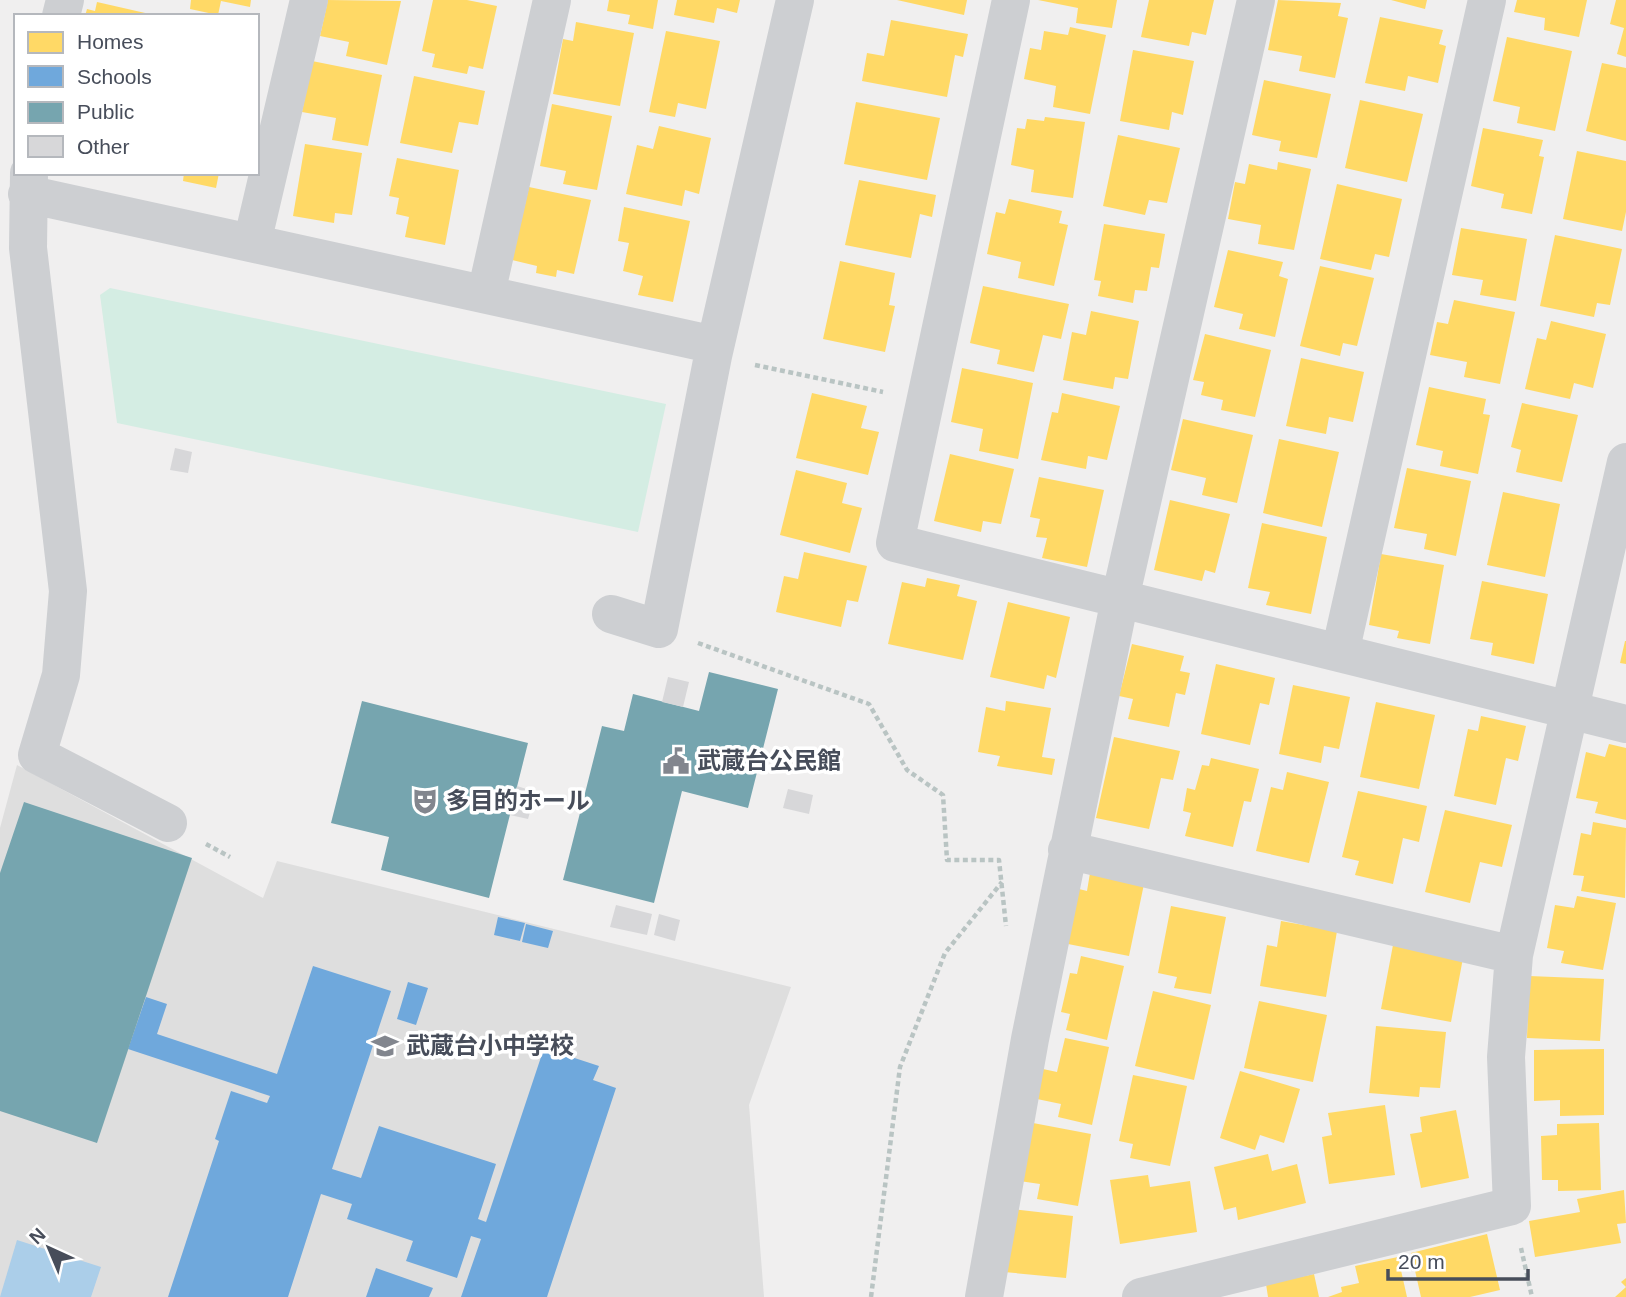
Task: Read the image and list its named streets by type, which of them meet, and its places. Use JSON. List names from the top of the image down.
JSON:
{
  "places": {
    "public building": ["武蔵台公民館"],
    "theatre": ["多目的ホール"],
    "school or university": ["武蔵台小中学校"]
  },
  "legend": [
    "Homes",
    "Schools",
    "Public",
    "Other"
  ],
  "scale_bar": "20 m",
  "north": "top left"
}
